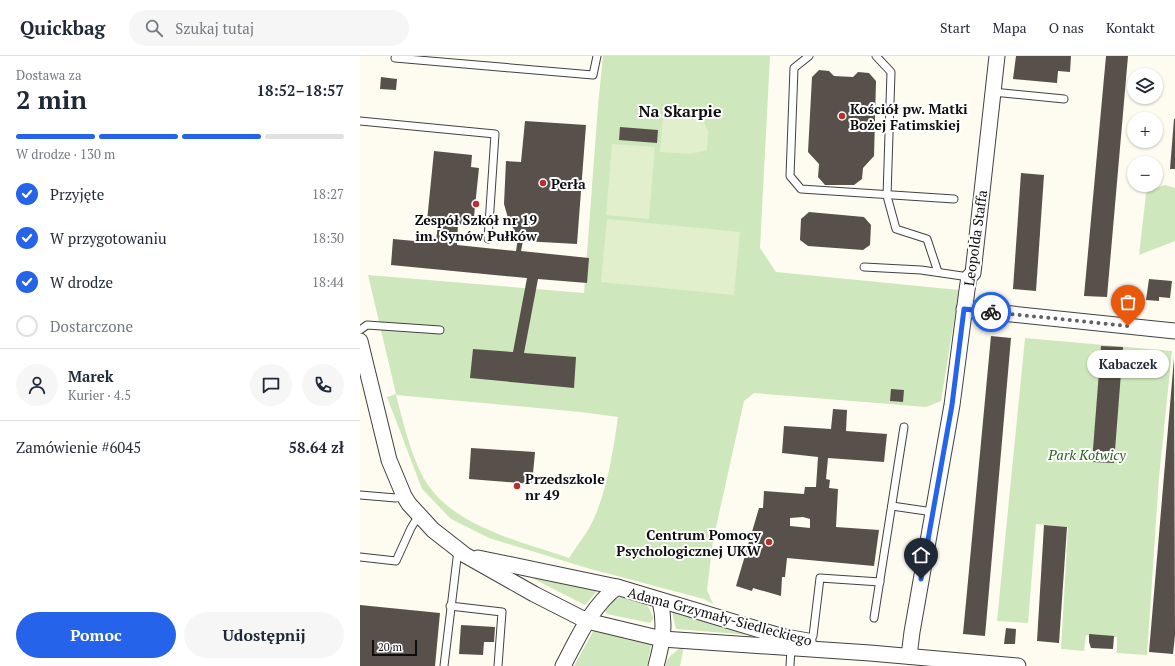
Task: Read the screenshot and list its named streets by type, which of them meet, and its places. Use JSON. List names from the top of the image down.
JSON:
{
  "streets": {
    "street": ["Leopolda Staffa", "Adama Grzymały-Siedleckiego"]
  },
  "crossings": [
    ["Leopolda Staffa", "Adama Grzymały-Siedleckiego"]
  ],
  "districts": ["Na Skarpie"],
  "parks": ["Park Kotwicy"],
  "places": [
    "Kościół pw. Matki Bożej Fatimskiej",
    "Perła",
    "Zespół Szkół nr 19 im. Synów Pułków",
    "Kabaczek",
    "Przedszkole nr 49",
    "Centrum Pomocy Psychologicznej UKW"
  ],
  "scale_bar": "20 m",
  "page": {
    "header": "Quickbag",
    "search": "Szukaj tutaj",
    "nav": [
      "Start",
      "Mapa",
      "O nas",
      "Kontakt"
    ],
    "heading": ["2 min", "Dostawa za", "18:52–18:57"],
    "panel": [
      "Marek",
      "Kurier · 4.5",
      "Zamówienie #6045",
      "58.64 zł"
    ],
    "map_buttons": ["+", "−"],
    "bar": "W drodze · 130 m",
    "list": [
      ["Przyjęte", "18:27"],
      ["W przygotowaniu", "18:30"],
      ["W drodze", "18:44"],
      "Dostarczone"
    ],
    "bubble": "Kabaczek",
    "buttons": ["Pomoc", "Udostępnij"],
    "scale": "20 m"
  }
}
